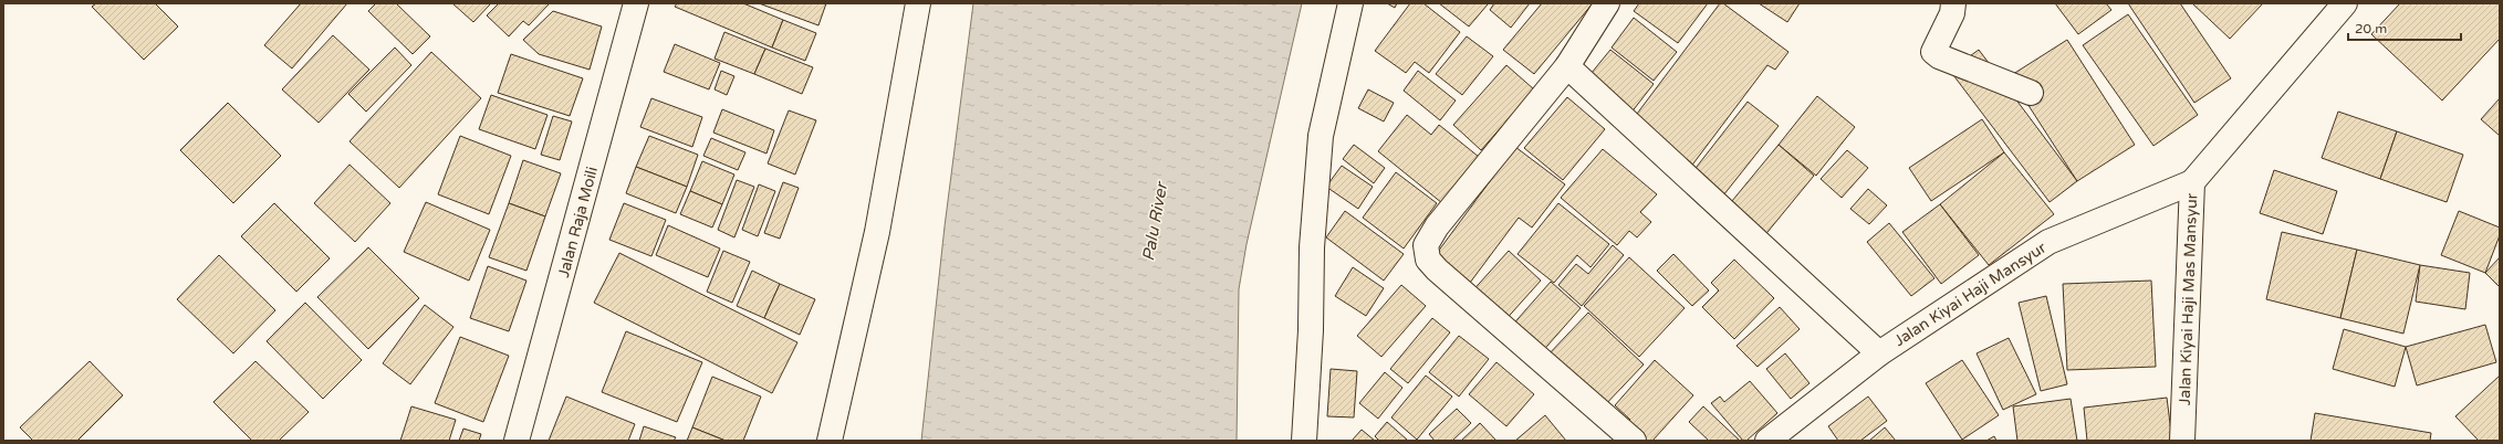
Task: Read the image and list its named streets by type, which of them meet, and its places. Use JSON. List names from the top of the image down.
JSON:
{
  "streets": {
    "street": ["Jalan Raja Moili", "Jalan Kiyai Haji Mansyur", "Jalan Kiyai Haji Mas Mansyur"]
  },
  "crossings": [
    ["Jalan Kiyai Haji Mansyur", "Jalan Kiyai Haji Mas Mansyur"]
  ],
  "water": ["Palu River"],
  "scale_bar": "20 m"
}
